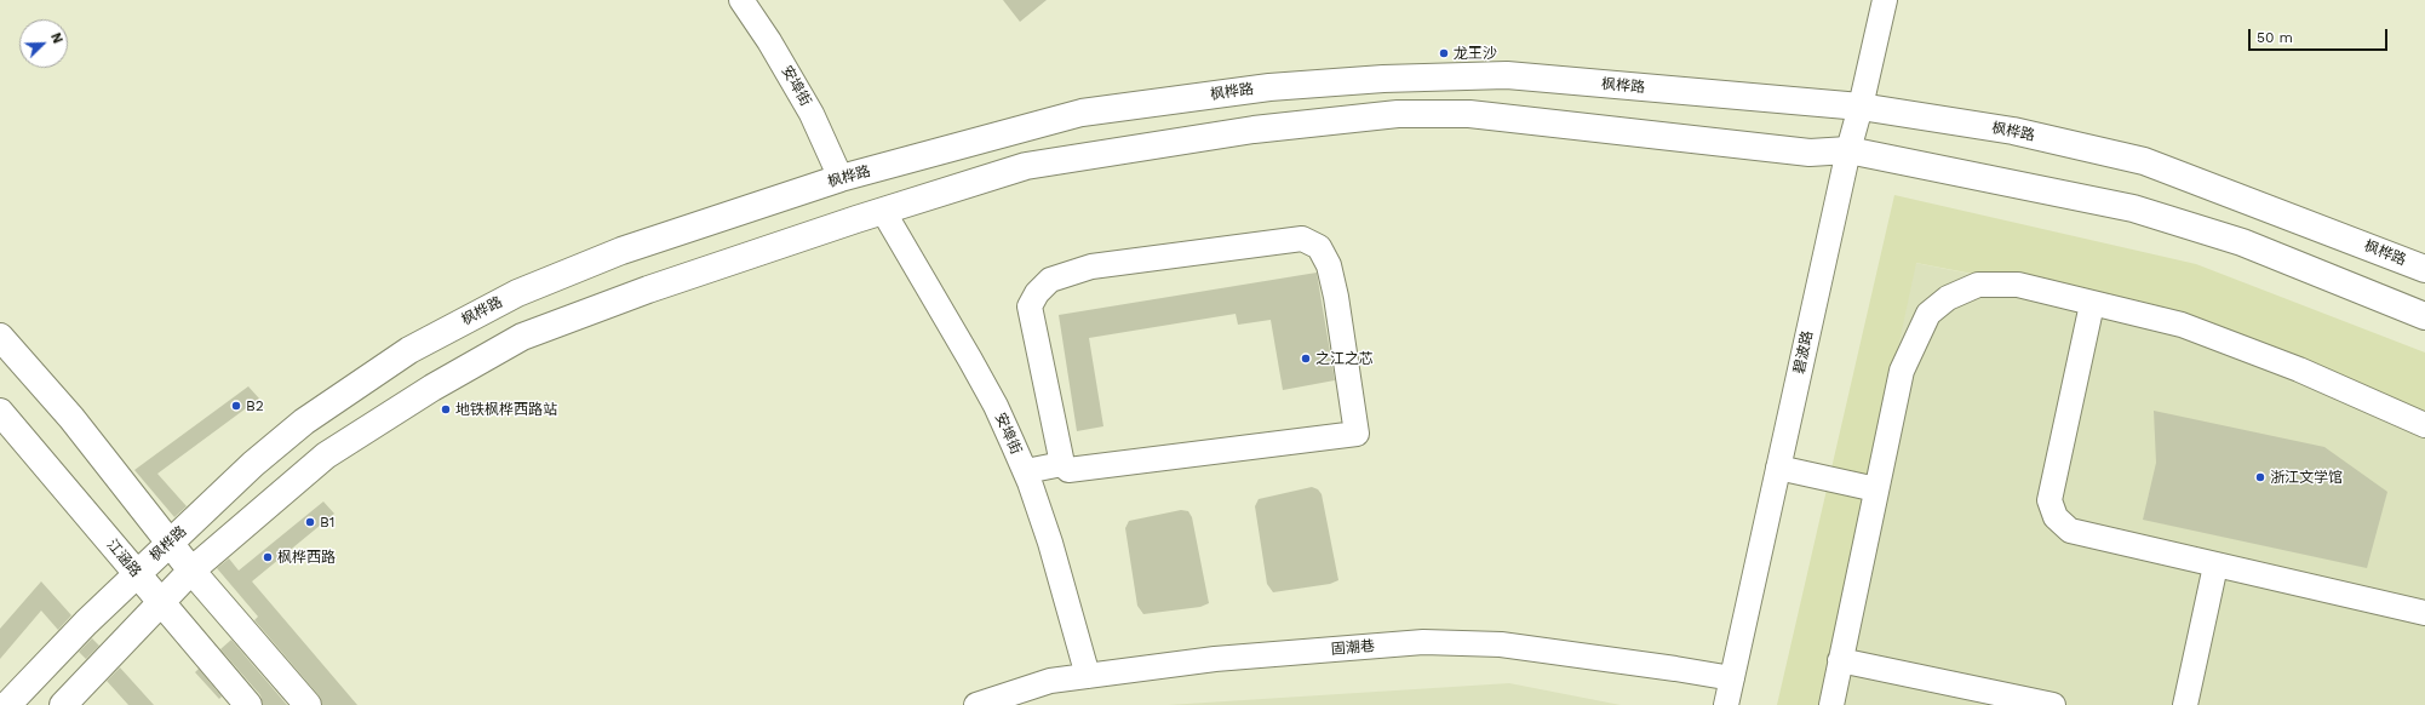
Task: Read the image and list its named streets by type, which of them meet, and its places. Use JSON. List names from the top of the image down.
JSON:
{
  "streets": {
    "main road": ["枫桦路", "江涵路"],
    "street": ["安埠街", "碧波路", "固潮巷"]
  },
  "crossings": [
    ["安埠街", "枫桦路"],
    ["安埠街", "固潮巷"],
    ["枫桦路", "碧波路"],
    ["枫桦路", "江涵路"],
    ["碧波路", "固潮巷"]
  ],
  "places": [
    "龙王沙",
    "之江之芯",
    "B2",
    "地铁枫桦西路站",
    "浙江文学馆",
    "B1",
    "枫桦西路"
  ],
  "scale_bar": "50 m",
  "north": "top right"
}
